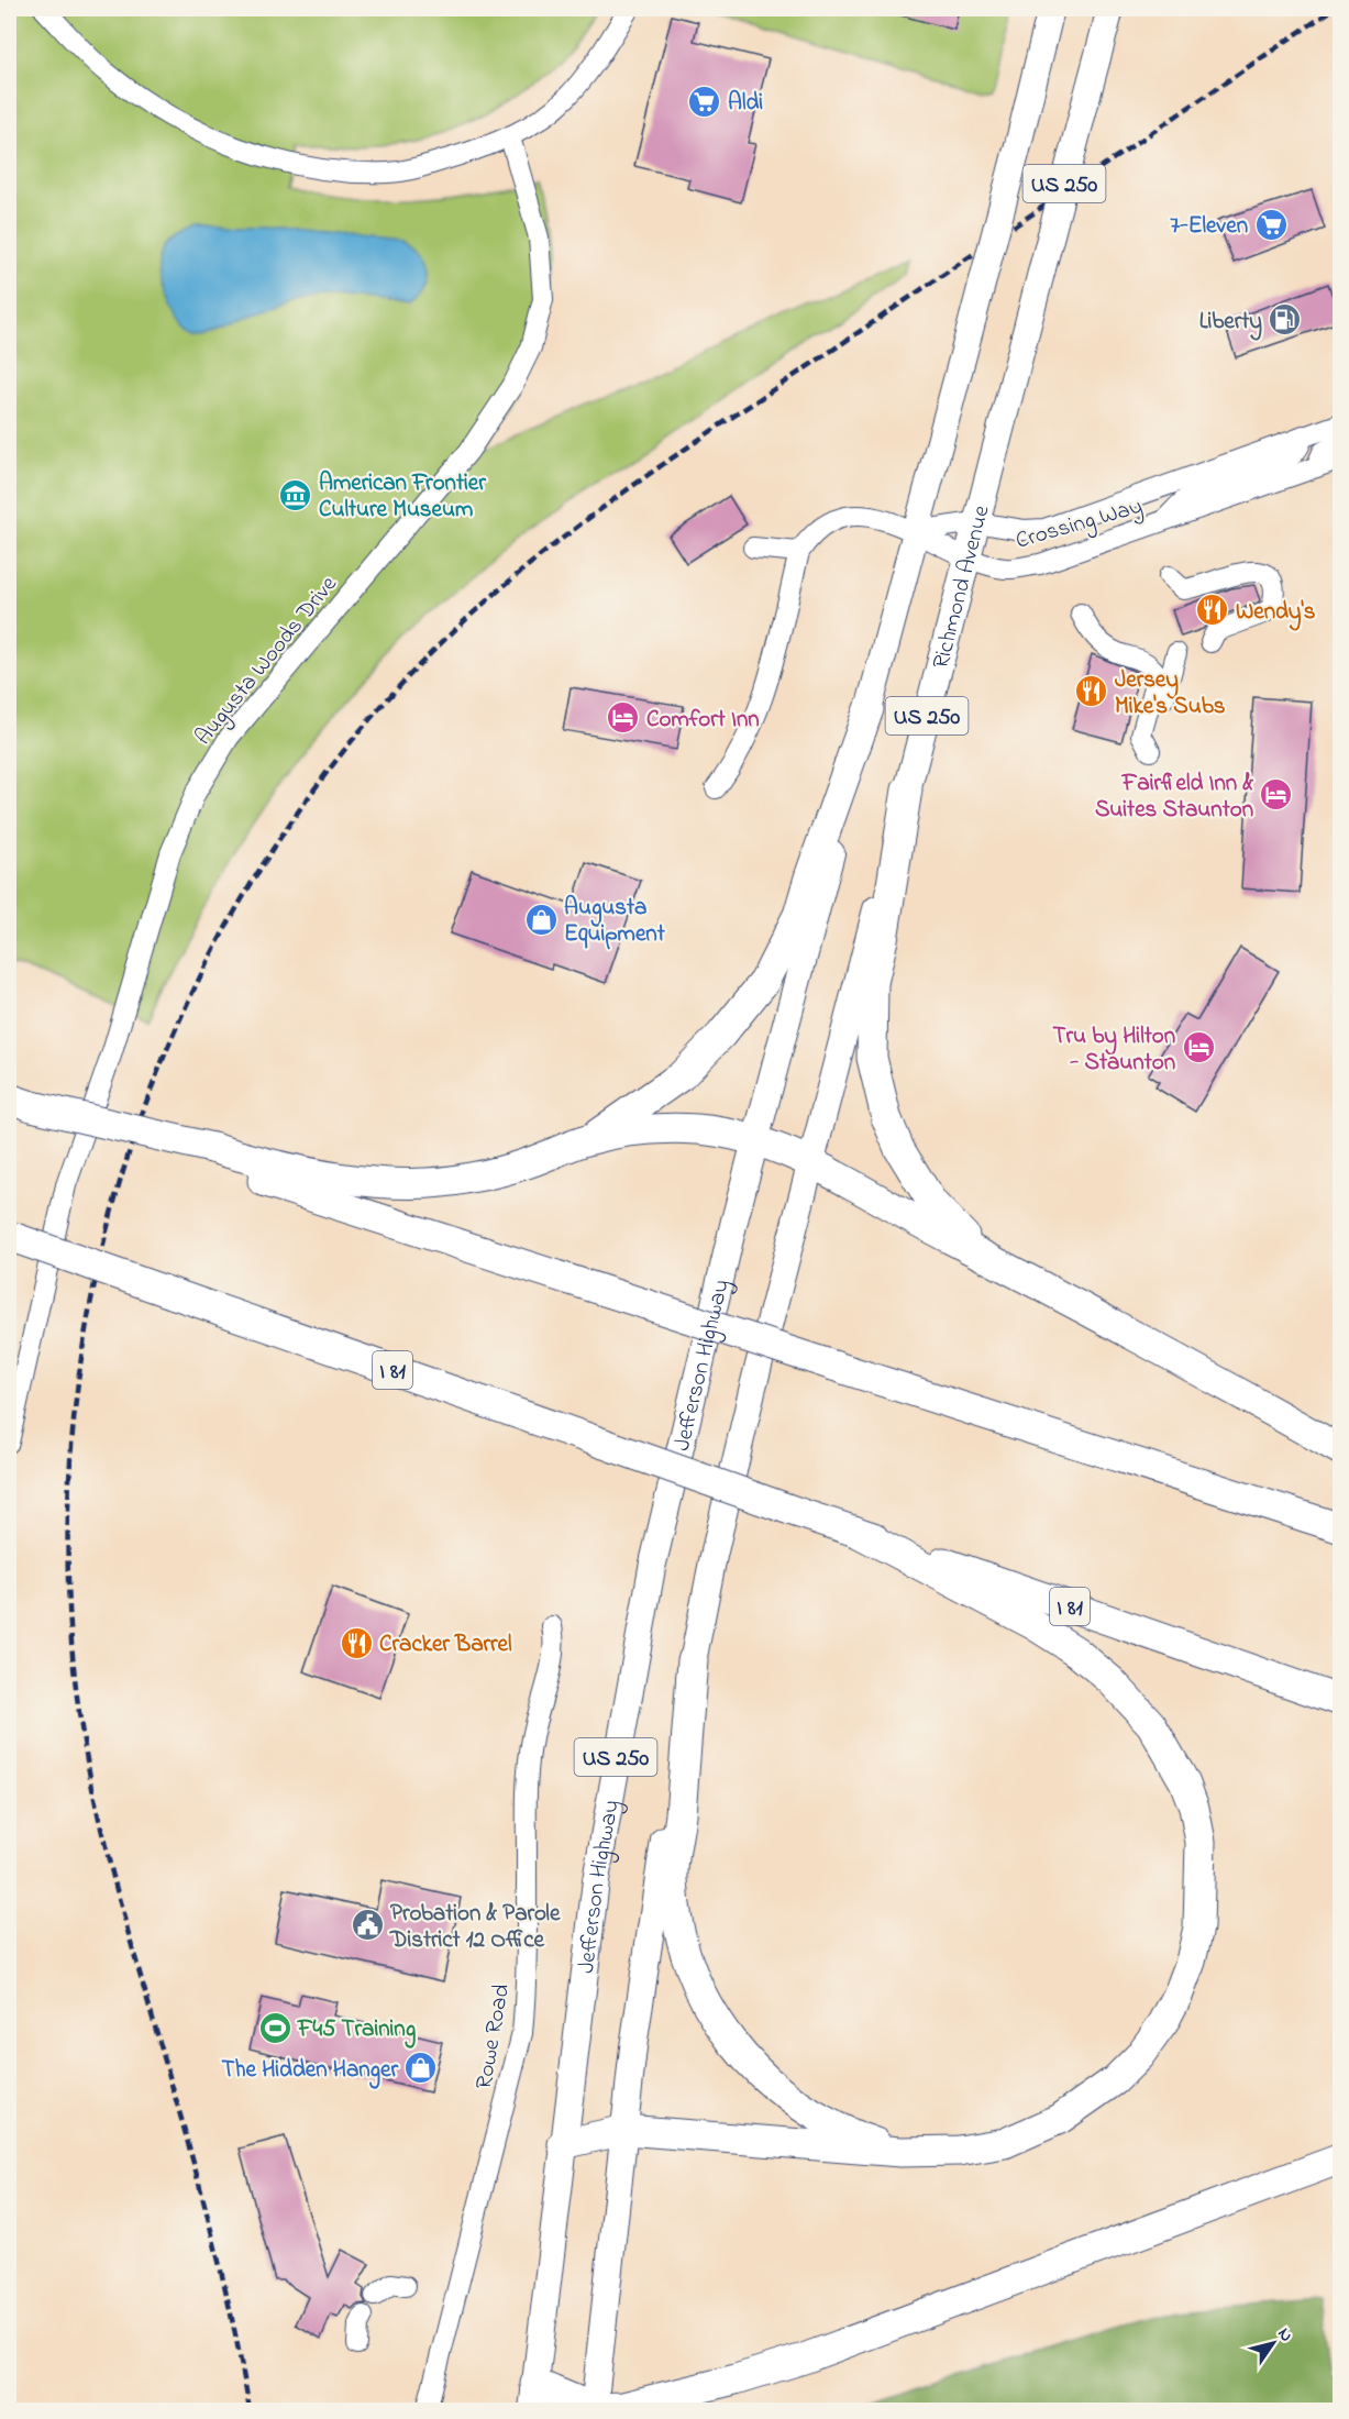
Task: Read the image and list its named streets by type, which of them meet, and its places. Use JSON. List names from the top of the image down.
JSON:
{
  "streets": {
    "highway": ["I 81"],
    "main road": ["US 250", "Richmond Avenue", "Jefferson Highway"],
    "street": ["Crossing Way", "Augusta Woods Drive", "Rowe Road"]
  },
  "crossings": [
    ["US 250", "Crossing Way"],
    ["US 250", "Richmond Avenue"],
    ["US 250", "Jefferson Highway"],
    ["Crossing Way", "Richmond Avenue"],
    ["Jefferson Highway", "I 81"]
  ],
  "places": {
    "supermarket": ["Aldi", "7-Eleven"],
    "fuel station": ["Liberty"],
    "museum": ["American Frontier Culture Museum"],
    "restaurant": ["Wendy's", "Jersey Mike's Subs", "Cracker Barrel"],
    "hotel": ["Comfort Inn", "Fairfield Inn & Suites Staunton", "Tru by Hilton - Staunton"],
    "shop": ["Augusta Equipment", "The Hidden Hanger"],
    "public building": ["Probation & Parole District 12 Office"],
    "sports": ["F45 Training"]
  },
  "north": "top right"
}
